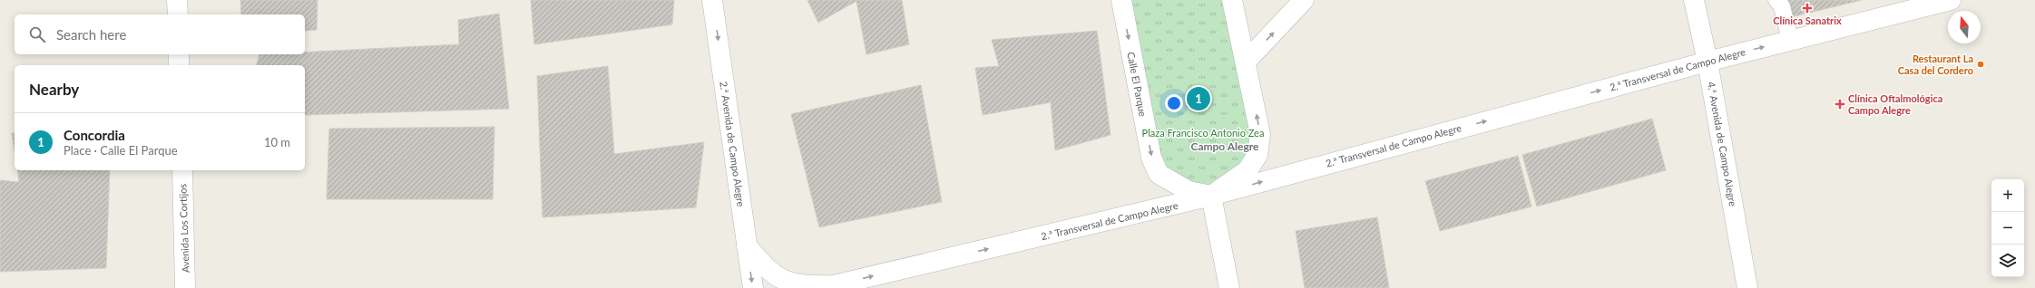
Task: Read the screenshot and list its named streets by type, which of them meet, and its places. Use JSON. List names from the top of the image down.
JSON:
{
  "streets": {
    "street": [
      "2.ª Transversal de Campo Alegre",
      "Calle El Parque",
      "2.ª Avenida de Campo Alegre",
      "4.ª Avenida de Campo Alegre",
      "Avenida Los Cortijos"
    ]
  },
  "crossings": [
    ["2.ª Transversal de Campo Alegre", "Calle El Parque"],
    ["2.ª Transversal de Campo Alegre", "2.ª Avenida de Campo Alegre"],
    ["2.ª Transversal de Campo Alegre", "4.ª Avenida de Campo Alegre"]
  ],
  "one_way": ["2.ª Transversal de Campo Alegre", "Calle El Parque", "2.ª Avenida de Campo Alegre"],
  "districts": ["Campo Alegre"],
  "parks": ["Plaza Francisco Antonio Zea"],
  "places": {
    "health": ["Clínica Sanatrix", "Clínica Oftalmológica Campo Alegre"],
    "other": ["Restaurant La Casa del Cordero"]
  },
  "north": "top",
  "page": {
    "search": "Search here",
    "heading": "Nearby",
    "pins": "1",
    "list": [
      {
        "mark": "1",
        "name": "Concordia",
        "note": "Place · Calle El Parque",
        "value": "10 m"
      }
    ],
    "map_buttons": ["+", "−"]
  }
}
